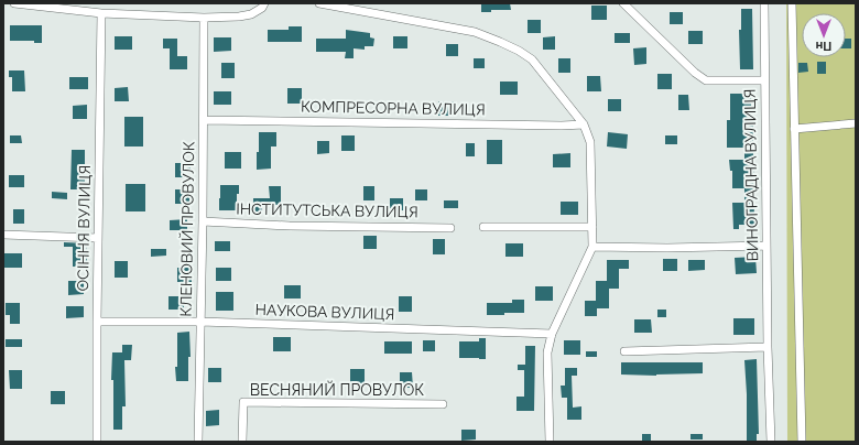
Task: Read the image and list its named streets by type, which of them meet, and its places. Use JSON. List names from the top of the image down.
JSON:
{
  "streets": {
    "street": [
      "КОМПРЕСОРНА ВУЛИЦЯ",
      "ВИНОГРАДНА ВУЛИЦЯ",
      "ІНСТИТУТСЬКА ВУЛИЦЯ",
      "ОСІННЯ ВУЛИЦЯ",
      "КЛЕНОВИЙ ПРОВУЛОК",
      "НАУКОВА ВУЛИЦЯ",
      "ВЕСНЯНИЙ ПРОВУЛОК"
    ]
  },
  "crossings": [
    ["КОМПРЕСОРНА ВУЛИЦЯ", "КЛЕНОВИЙ ПРОВУЛОК"],
    ["ІНСТИТУТСЬКА ВУЛИЦЯ", "КЛЕНОВИЙ ПРОВУЛОК"],
    ["ОСІННЯ ВУЛИЦЯ", "НАУКОВА ВУЛИЦЯ"],
    ["КЛЕНОВИЙ ПРОВУЛОК", "НАУКОВА ВУЛИЦЯ"]
  ],
  "north": "bottom"
}
